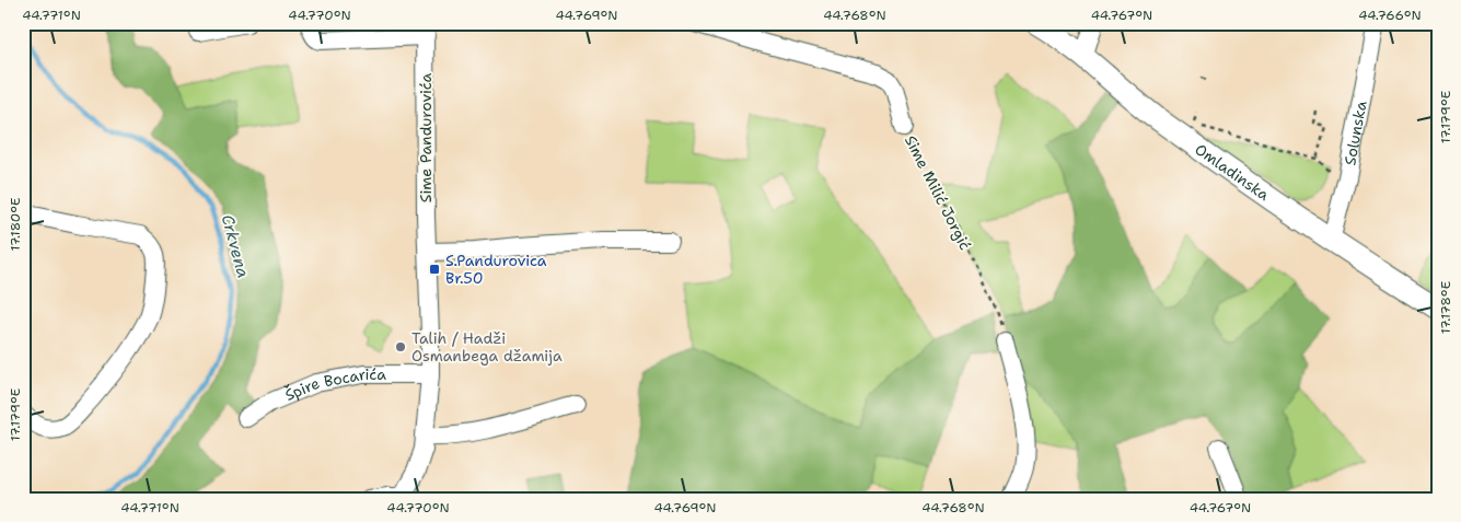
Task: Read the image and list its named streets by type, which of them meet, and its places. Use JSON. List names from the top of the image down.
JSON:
{
  "streets": {
    "main road": ["Omladinska"],
    "street": [
      "Solunska",
      "Sime Pandurovića",
      "Sime Milić Jorgić",
      "Špire Bocarića"
    ]
  },
  "crossings": [
    ["Solunska", "Omladinska"],
    ["Sime Pandurovića", "Špire Bocarića"]
  ],
  "water": ["Crkvena"],
  "places": {
    "transit": ["S.Pandurovica Br.50"],
    "other": ["Talih / Hadži Osmanbega džamija"]
  },
  "coordinates": [
    "44.771°N",
    "44.770°N",
    "44.769°N",
    "44.768°N",
    "44.767°N",
    "44.766°N",
    "17.179°E",
    "17.180°E",
    "17.178°E"
  ]
}
